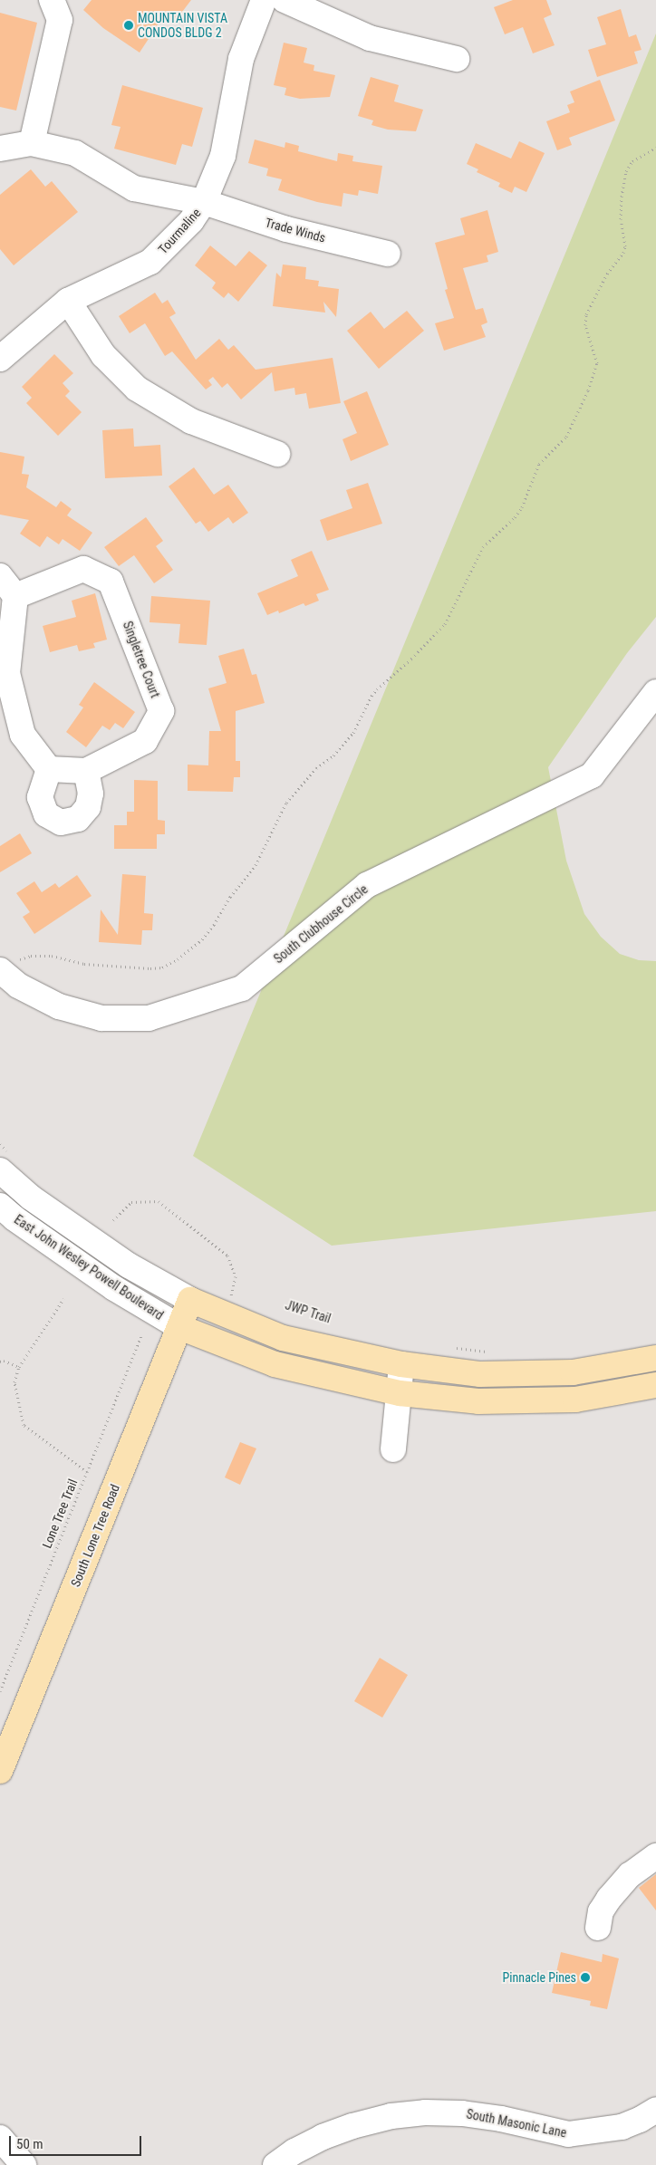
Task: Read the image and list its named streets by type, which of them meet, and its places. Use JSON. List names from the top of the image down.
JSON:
{
  "streets": {
    "main road": ["East John Wesley Powell Boulevard", "South Lone Tree Road"],
    "street": [
      "Trade Winds",
      "Tourmaline",
      "Singletree Court",
      "South Clubhouse Circle",
      "South Masonic Lane"
    ],
    "path": ["Lone Tree Trail"]
  },
  "crossings": [
    ["Trade Winds", "Tourmaline"],
    ["East John Wesley Powell Boulevard", "South Lone Tree Road"]
  ],
  "places": ["MOUNTAIN VISTA CONDOS BLDG 2", "Pinnacle Pines"],
  "scale_bar": "50 m"
}
